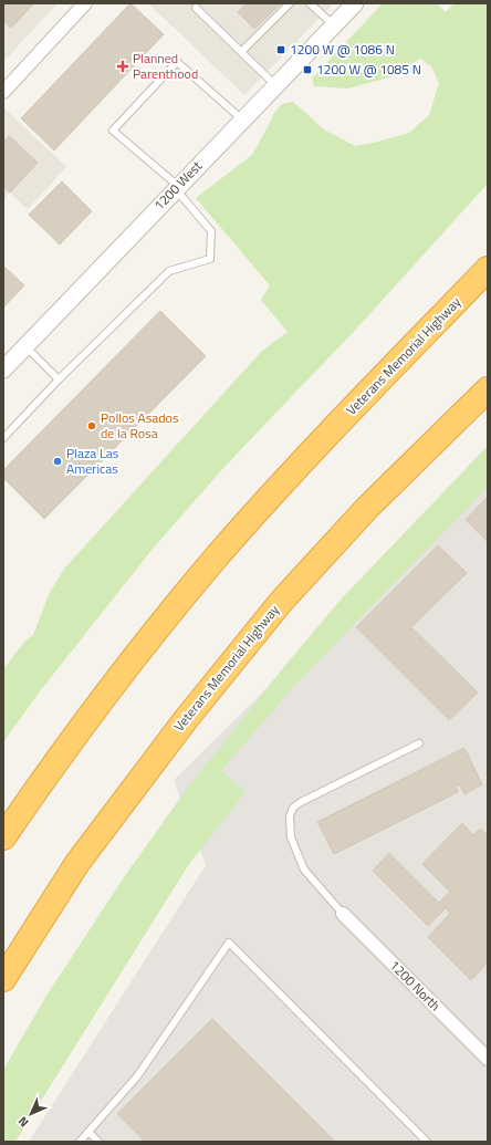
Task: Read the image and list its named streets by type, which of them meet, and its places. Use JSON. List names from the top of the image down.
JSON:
{
  "streets": {
    "highway": ["Veterans Memorial Highway"],
    "street": ["1200 West", "1200 North"]
  },
  "places": {
    "transit": ["1200 W @ 1086 N", "1200 W @ 1085 N"],
    "health": ["Planned Parenthood"],
    "other": ["Pollos Asados de la Rosa", "Plaza Las Americas"]
  },
  "north": "bottom left"
}
